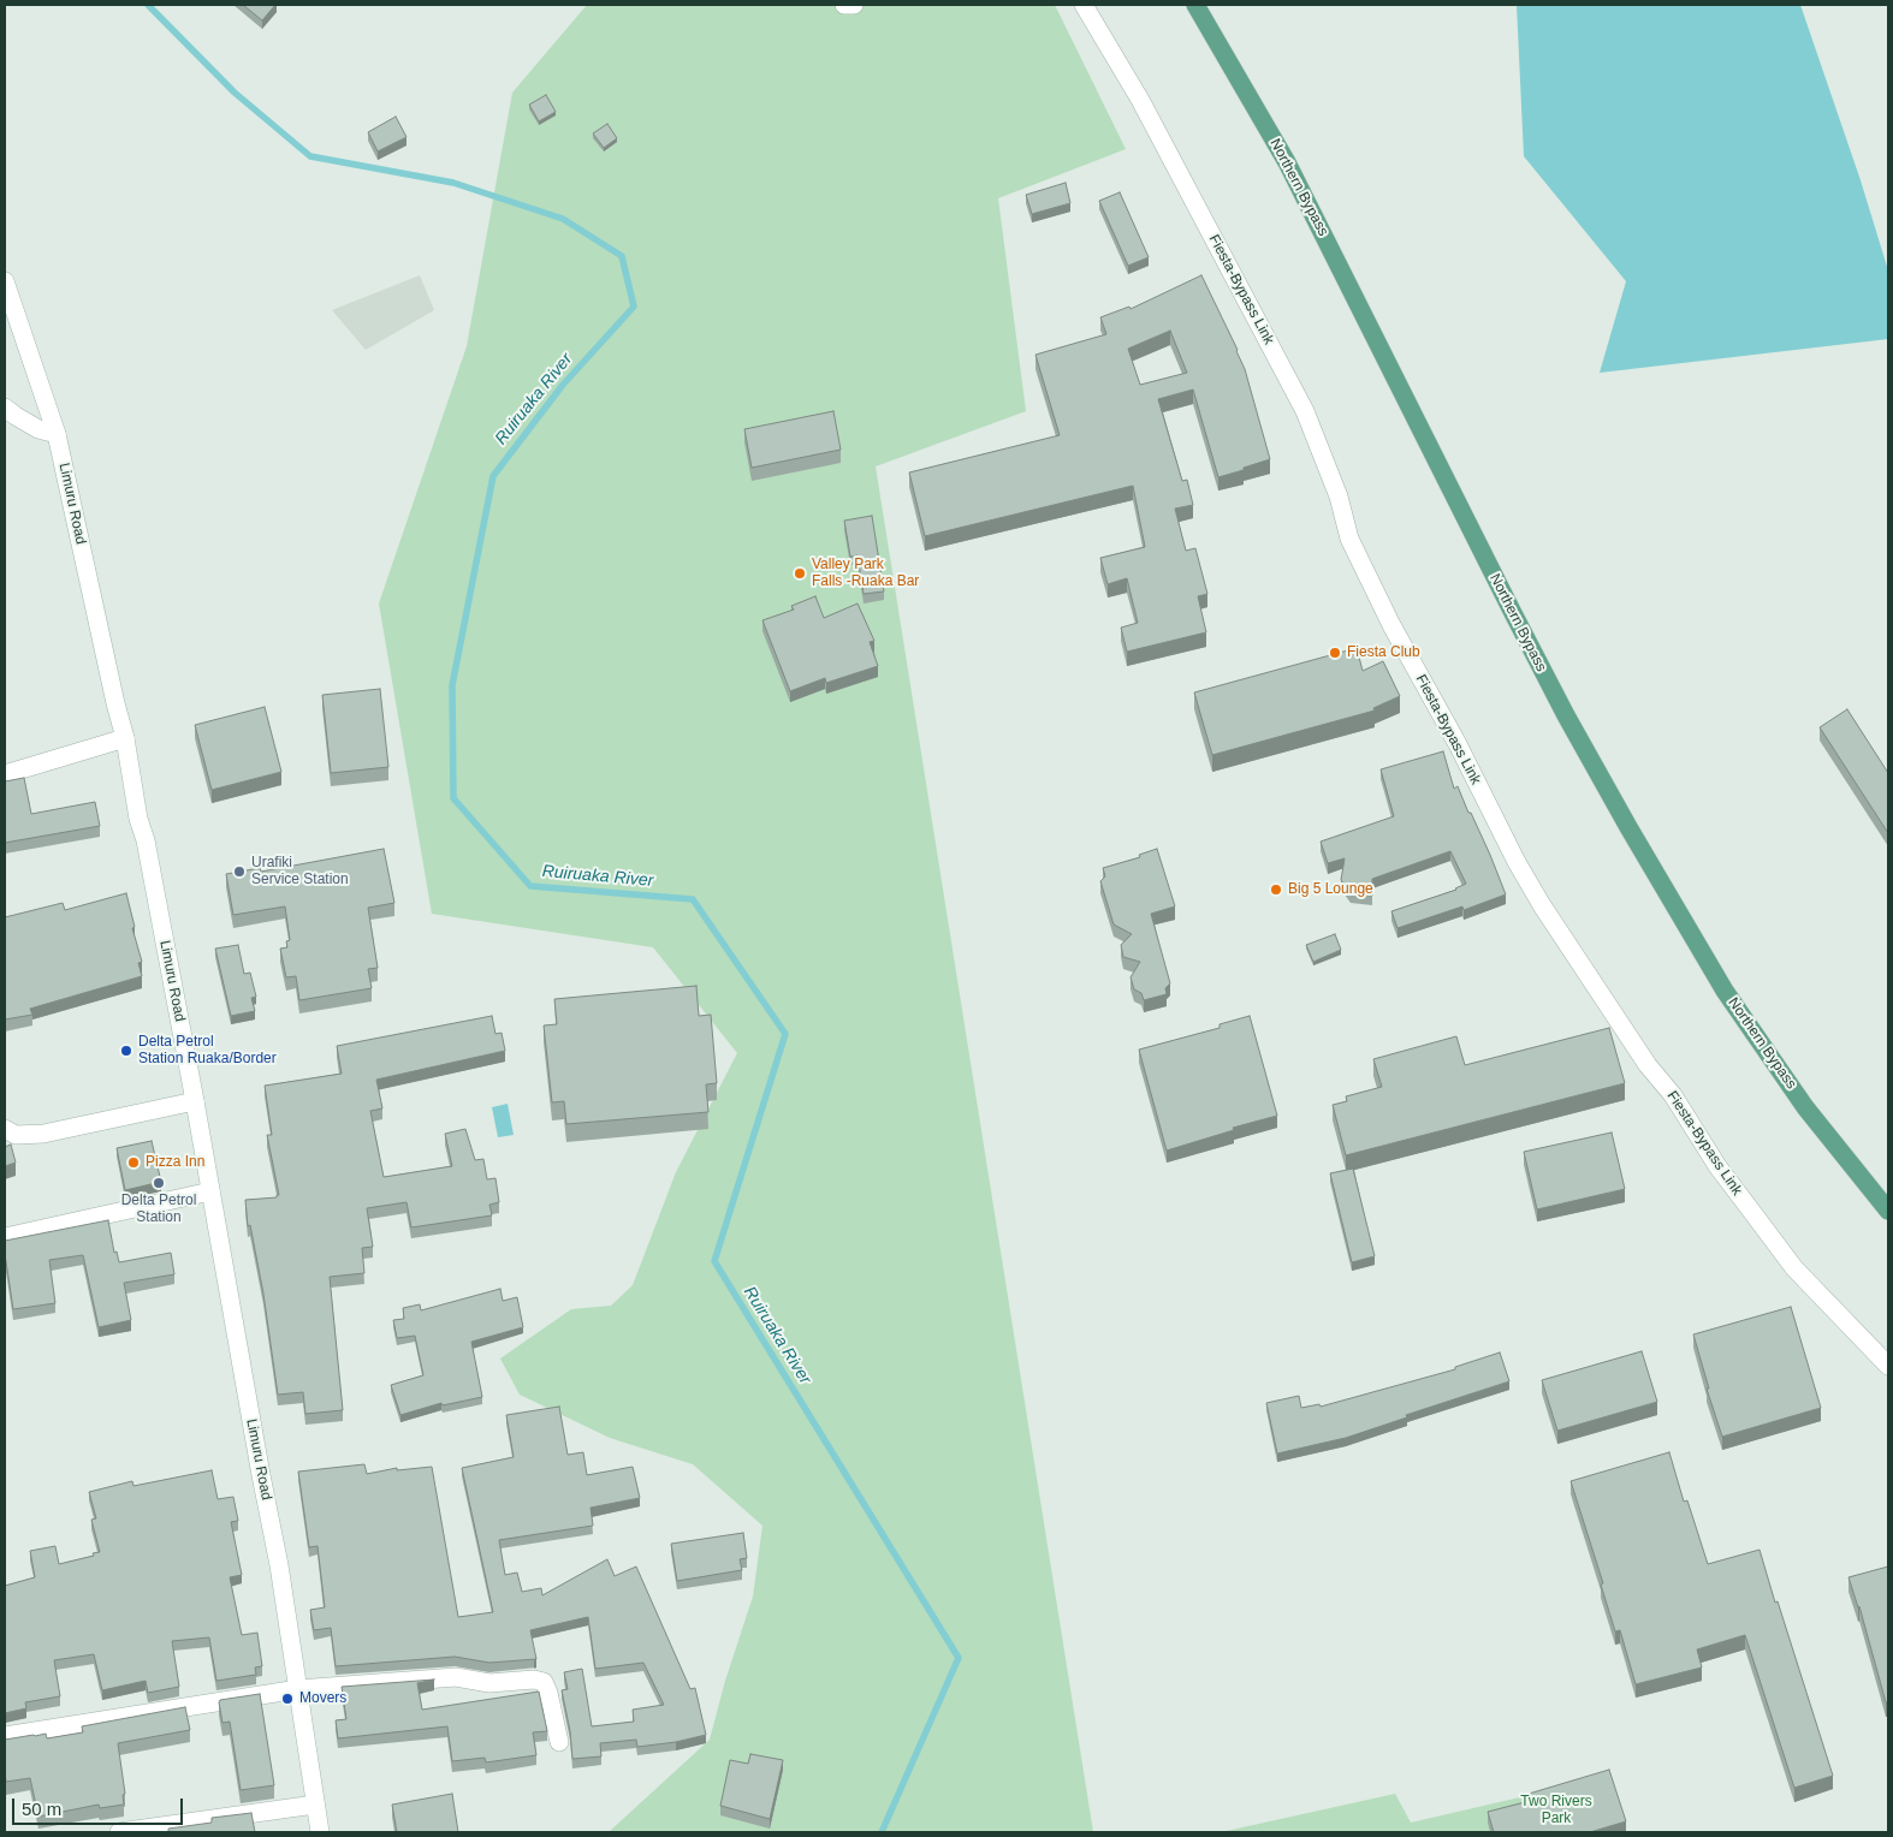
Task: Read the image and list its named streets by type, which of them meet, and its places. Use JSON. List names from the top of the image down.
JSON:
{
  "streets": {
    "main road": ["Northern Bypass"],
    "street": ["Fiesta-Bypass Link", "Limuru Road"]
  },
  "water": ["Ruiruaka River"],
  "parks": ["Two Rivers Park"],
  "places": [
    "Valley Park Falls -Ruaka Bar",
    "Fiesta Club",
    "Urafiki Service Station",
    "Big 5 Lounge",
    "Delta Petrol Station Ruaka/Border",
    "Pizza Inn",
    "Delta Petrol Station",
    "Movers"
  ],
  "scale_bar": "50 m"
}
